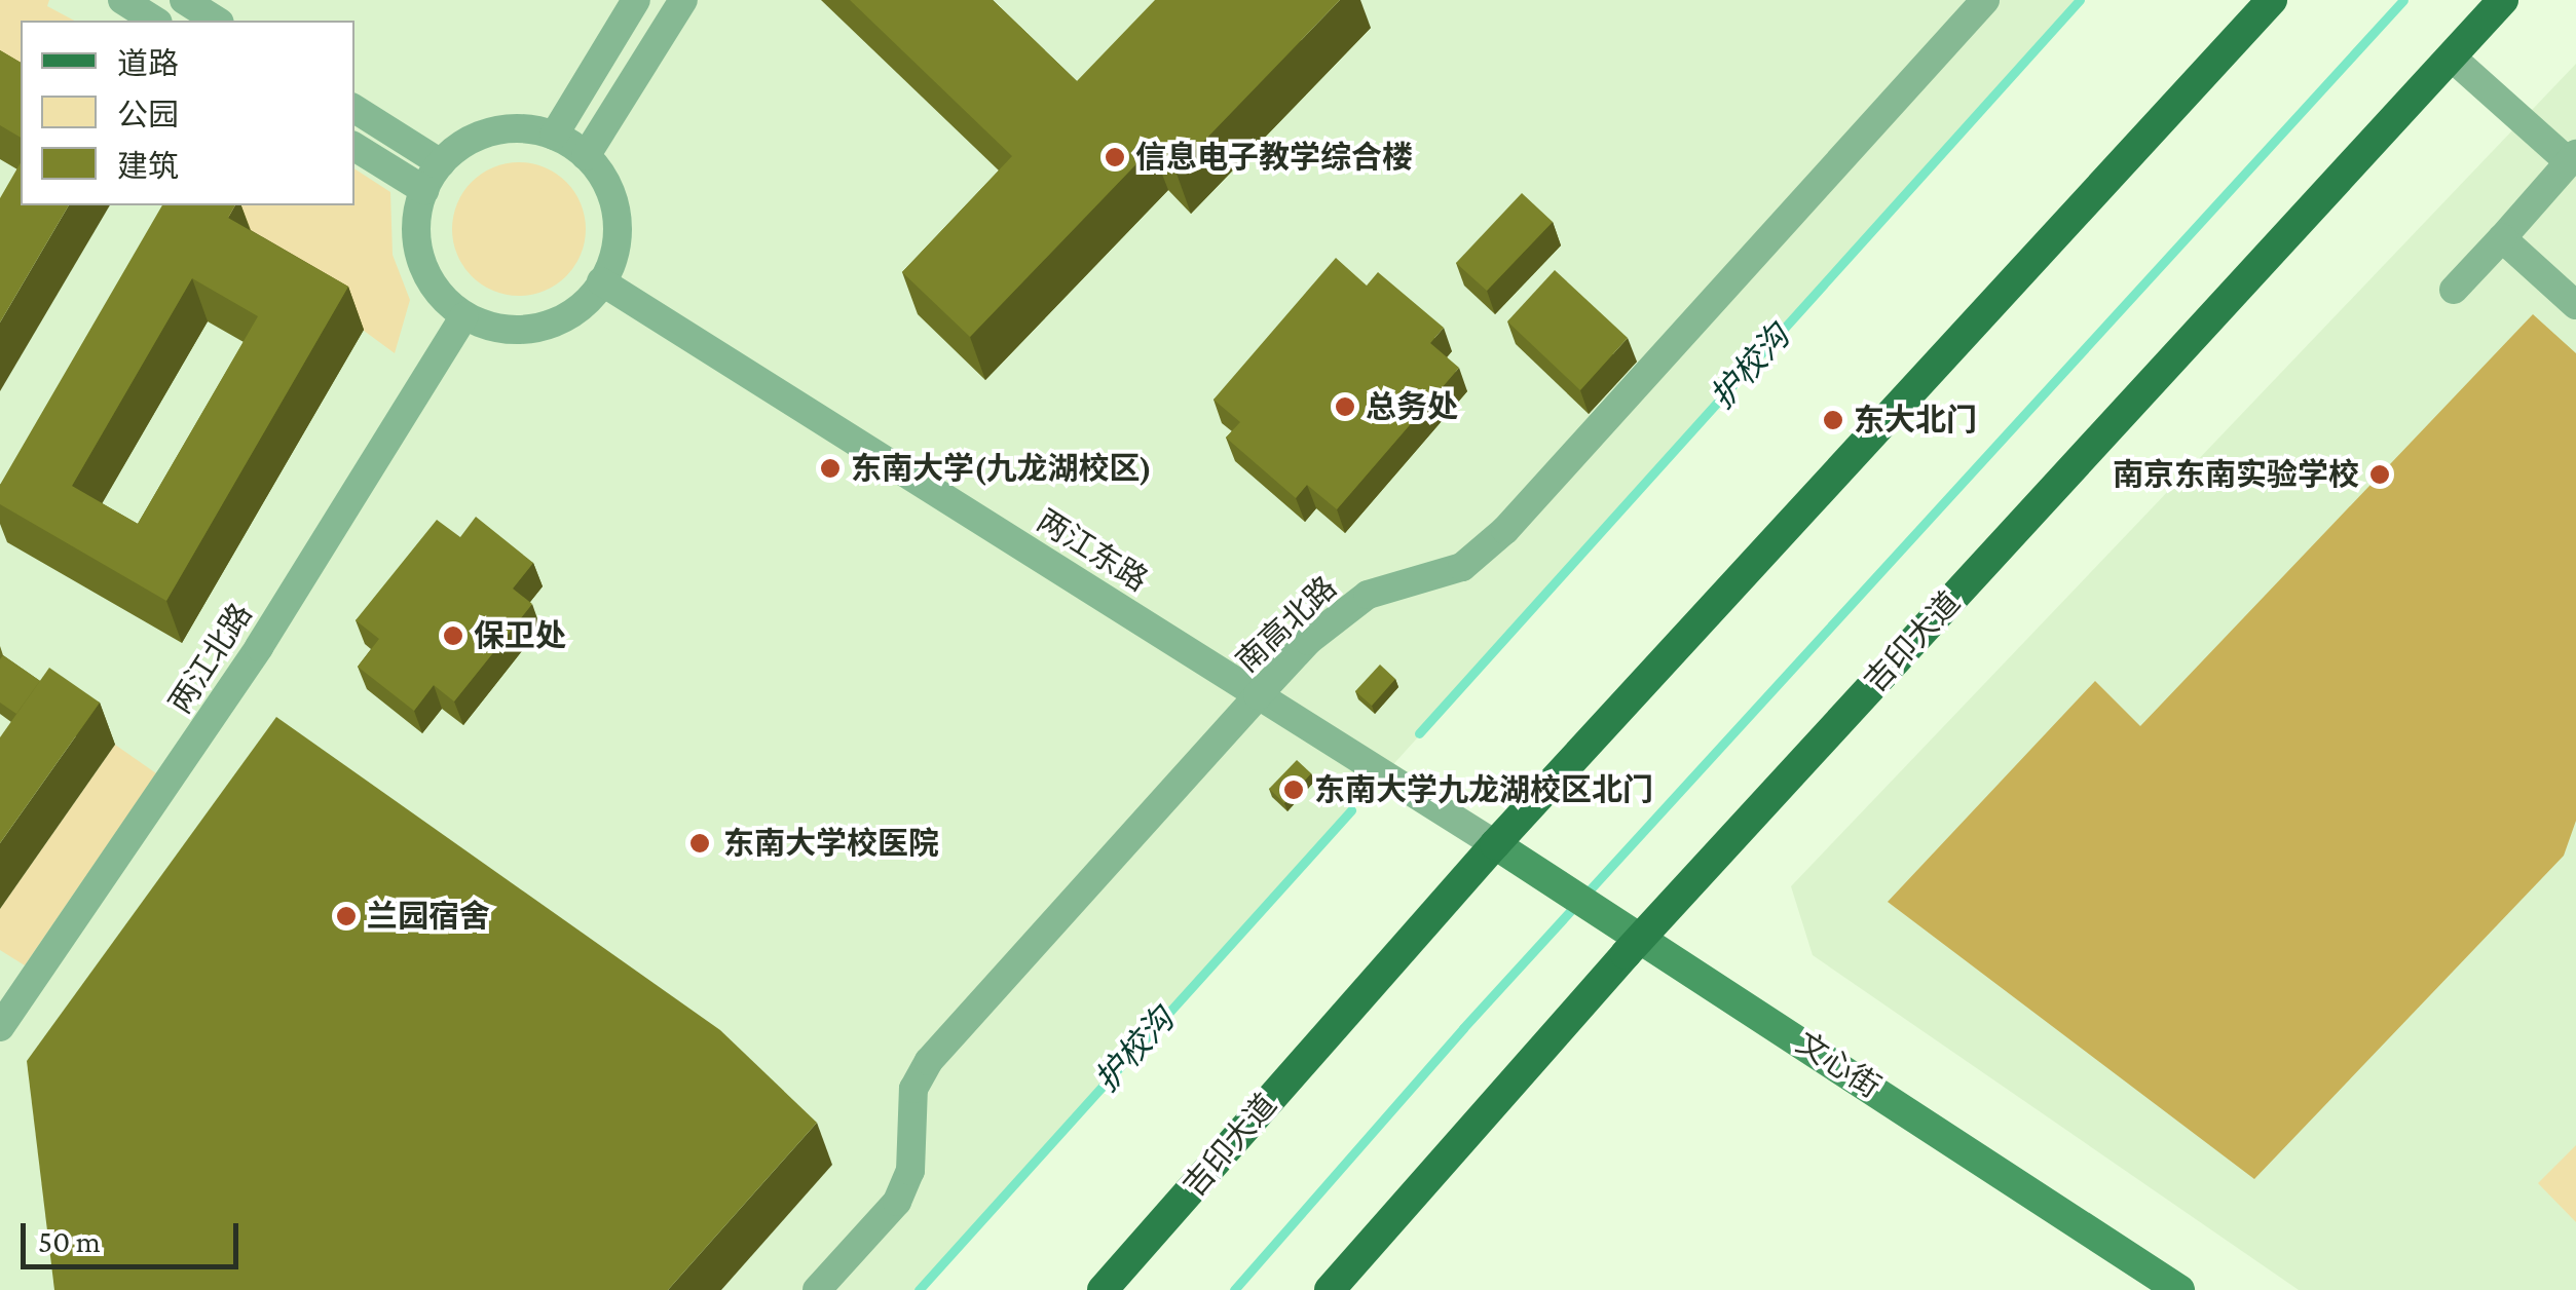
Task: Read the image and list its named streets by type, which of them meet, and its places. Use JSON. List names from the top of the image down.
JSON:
{
  "streets": {
    "main road": ["吉印大道"],
    "street": [
      "两江东路",
      "南高北路",
      "两江北路",
      "文心街"
    ]
  },
  "crossings": [
    ["两江东路", "南高北路"],
    ["两江东路", "吉印大道"],
    ["两江东路", "两江北路"],
    ["两江东路", "文心街"],
    ["吉印大道", "文心街"]
  ],
  "water": ["护校沟"],
  "places": [
    "信息电子教学综合楼",
    "总务处",
    "东大北门",
    "东南大学(九龙湖校区)",
    "南京东南实验学校",
    "保卫处",
    "东南大学九龙湖校区北门",
    "东南大学校医院",
    "兰园宿舍"
  ],
  "legend": ["道路", "公园", "建筑"],
  "scale_bar": "50 m"
}
